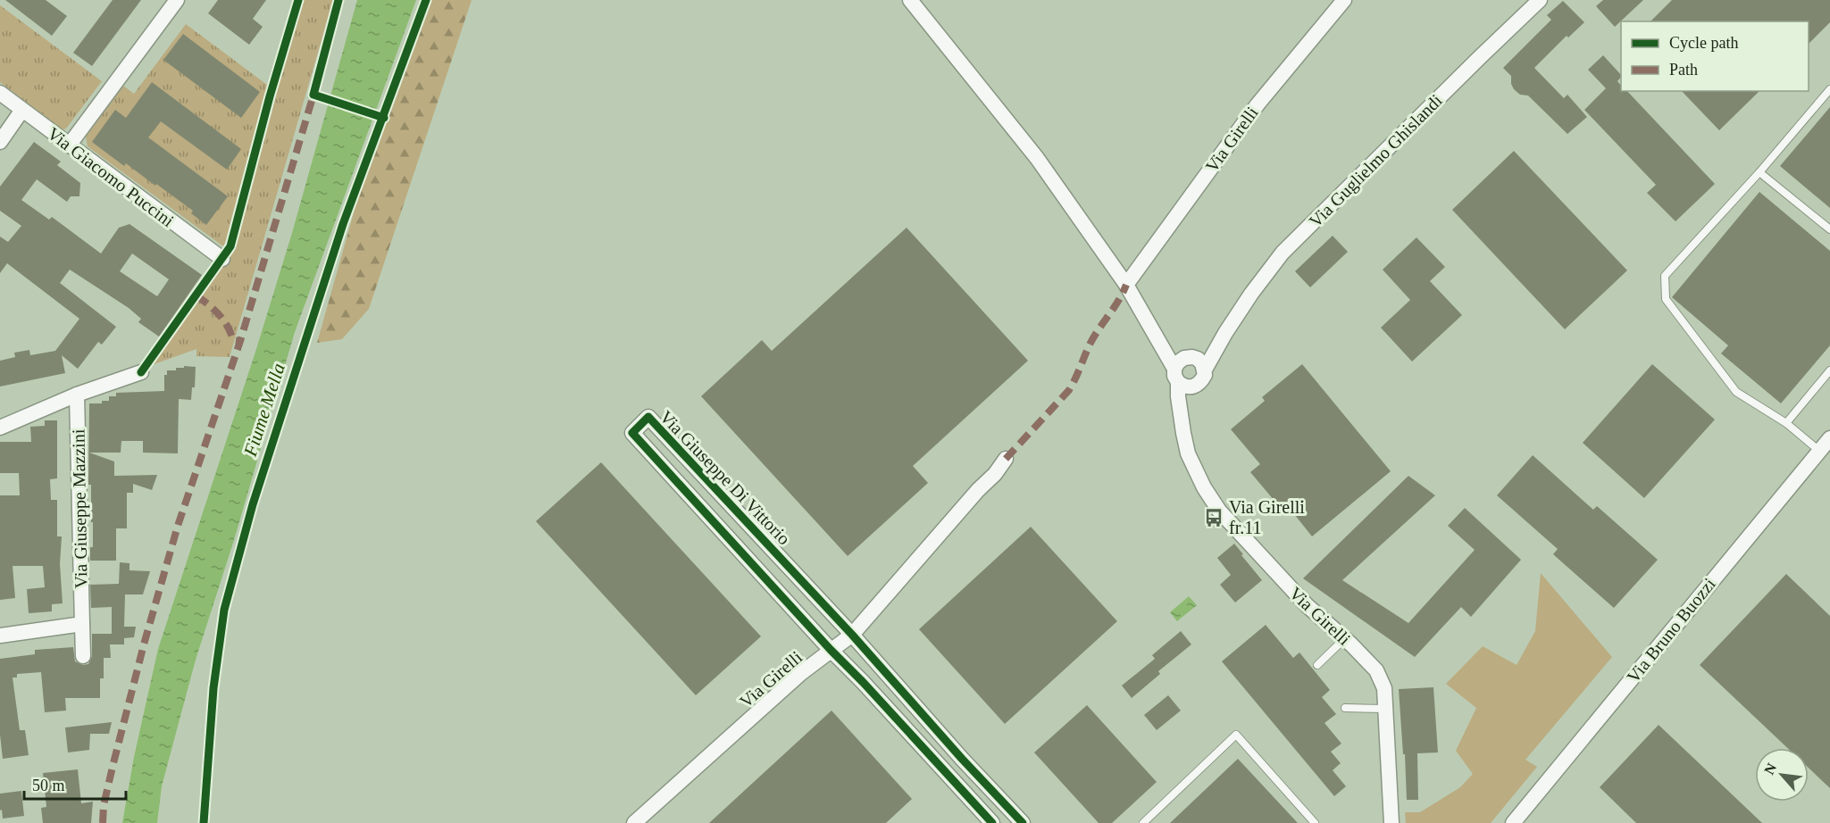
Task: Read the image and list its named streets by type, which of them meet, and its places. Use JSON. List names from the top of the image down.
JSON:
{
  "streets": {
    "street": [
      "Via Girelli",
      "Via Guglielmo Ghislandi",
      "Via Giacomo Puccini",
      "Via Giuseppe Di Vittorio",
      "Via Giuseppe Mazzini",
      "Via Bruno Buozzi"
    ]
  },
  "crossings": [
    ["Via Girelli", "Via Guglielmo Ghislandi"],
    ["Via Girelli", "Via Giuseppe Di Vittorio"]
  ],
  "water": ["Fiume Mella"],
  "places": {
    "bus stop": ["Via Girelli fr.11"]
  },
  "legend": ["Cycle path", "Path"],
  "scale_bar": "50 m",
  "north": "top left"
}
